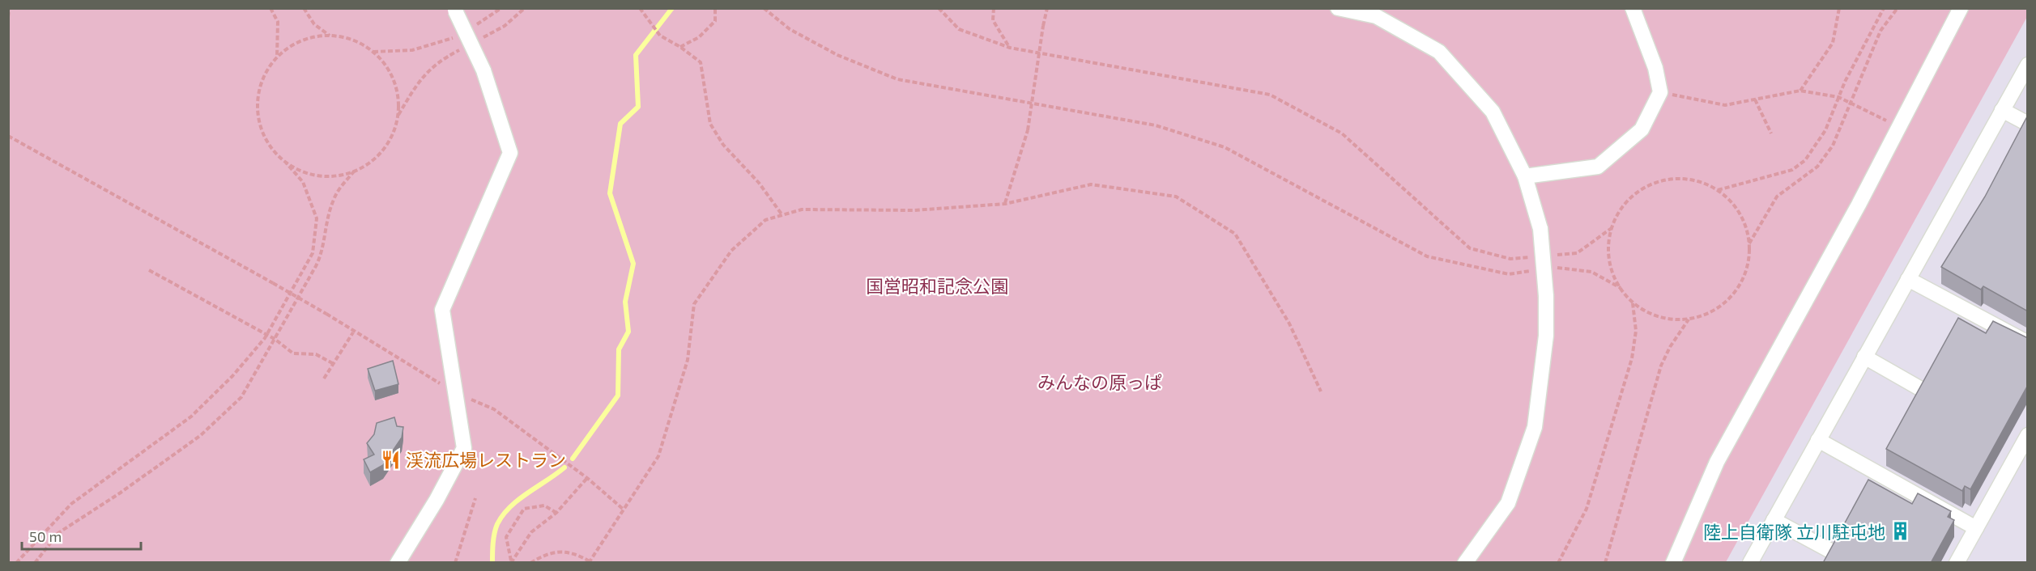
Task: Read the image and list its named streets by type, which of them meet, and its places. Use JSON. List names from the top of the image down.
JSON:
{
  "parks": ["国営昭和記念公園", "みんなの原っぱ"],
  "places": {
    "restaurant": ["渓流広場レストラン"],
    "building": ["陸上自衛隊 立川駐屯地"]
  },
  "scale_bar": "50 m"
}
